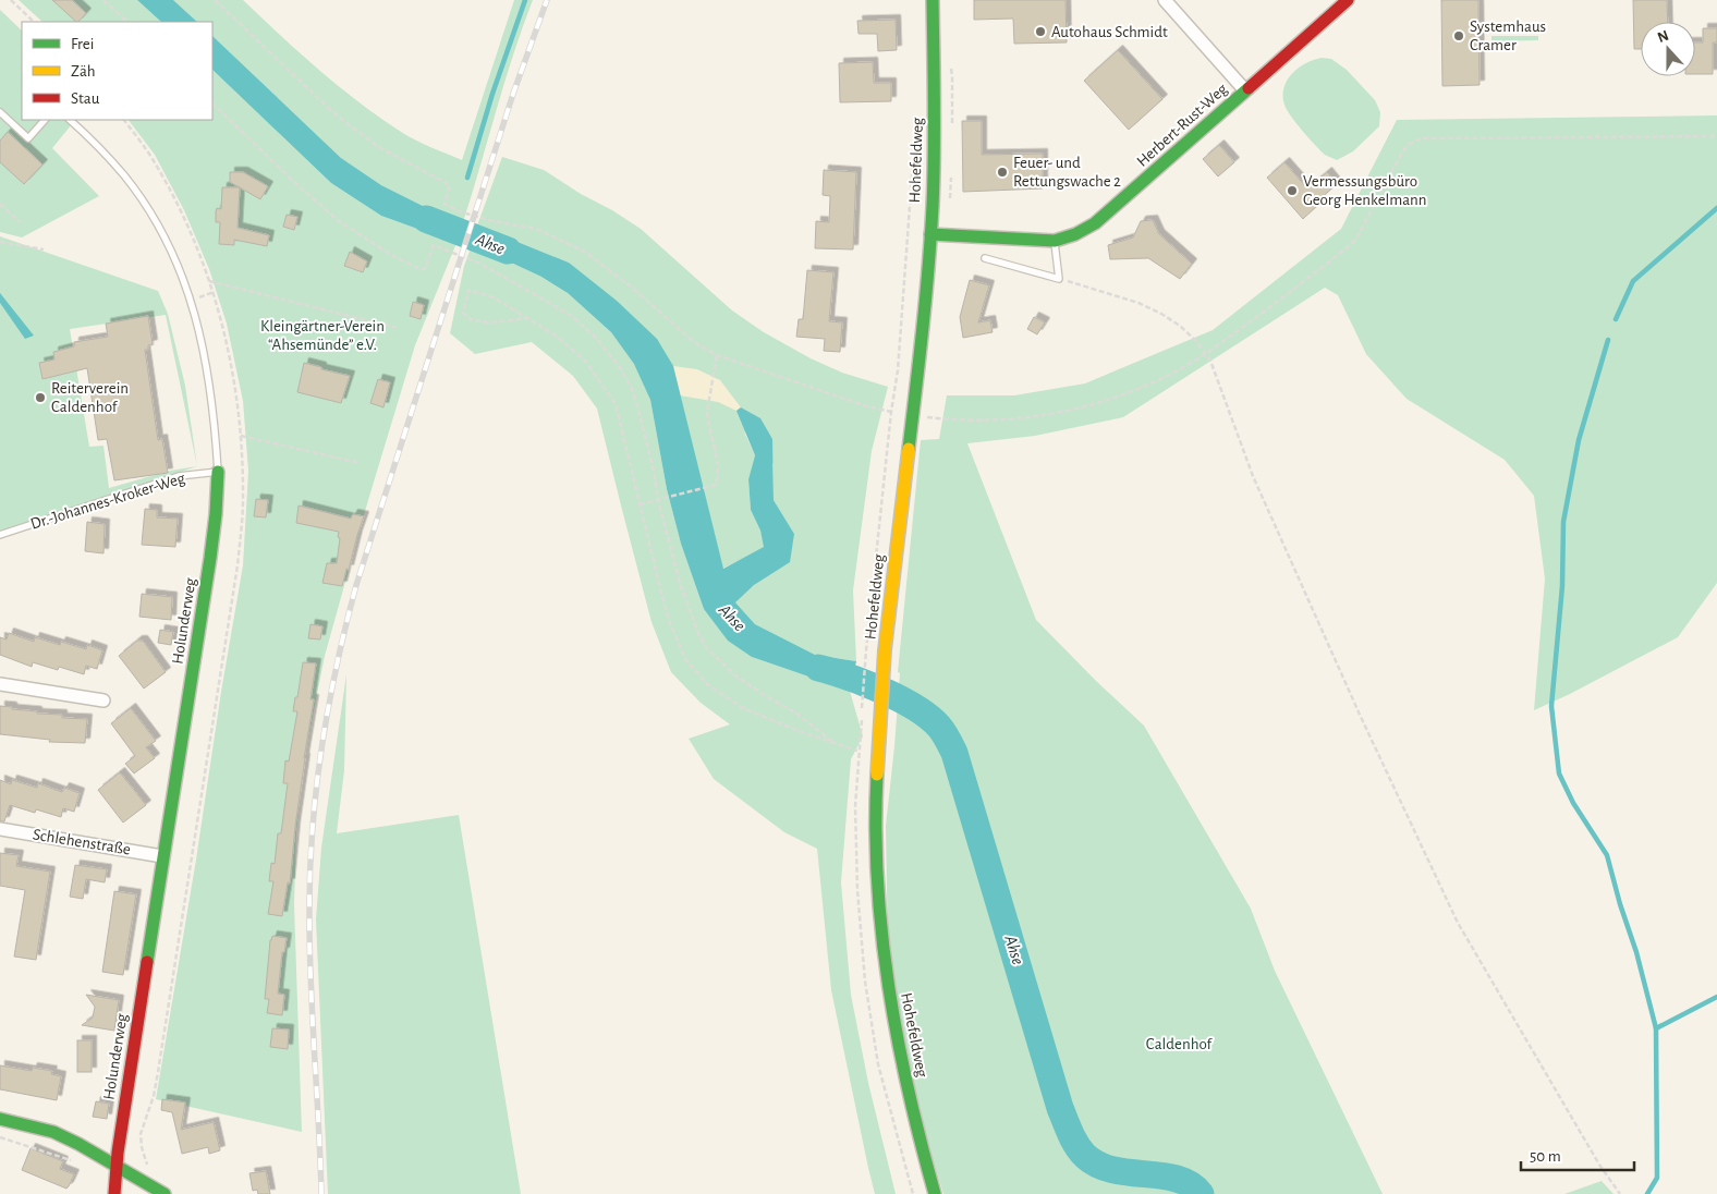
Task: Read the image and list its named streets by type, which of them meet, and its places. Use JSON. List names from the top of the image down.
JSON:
{
  "streets": {
    "street": [
      "Herbert-Rust-Weg",
      "Hohefeldweg",
      "Holunderweg",
      "Schlehenstraße"
    ],
    "lane": ["Dr.-Johannes-Kroker-Weg"]
  },
  "crossings": [
    ["Herbert-Rust-Weg", "Hohefeldweg"],
    ["Dr.-Johannes-Kroker-Weg", "Holunderweg"],
    ["Holunderweg", "Schlehenstraße"]
  ],
  "water": ["Ahse"],
  "parks": ["Kleingärtner-Verein “Ahsemünde” e.V.", "Caldenhof"],
  "places": [
    "Autohaus Schmidt",
    "Systemhaus Cramer",
    "Feuer- und Rettungswache 2",
    "Vermessungsbüro Georg Henkelmann",
    "Reiterverein Caldenhof"
  ],
  "legend": ["Frei", "Zäh", "Stau"],
  "scale_bar": "50 m",
  "north": "top"
}
